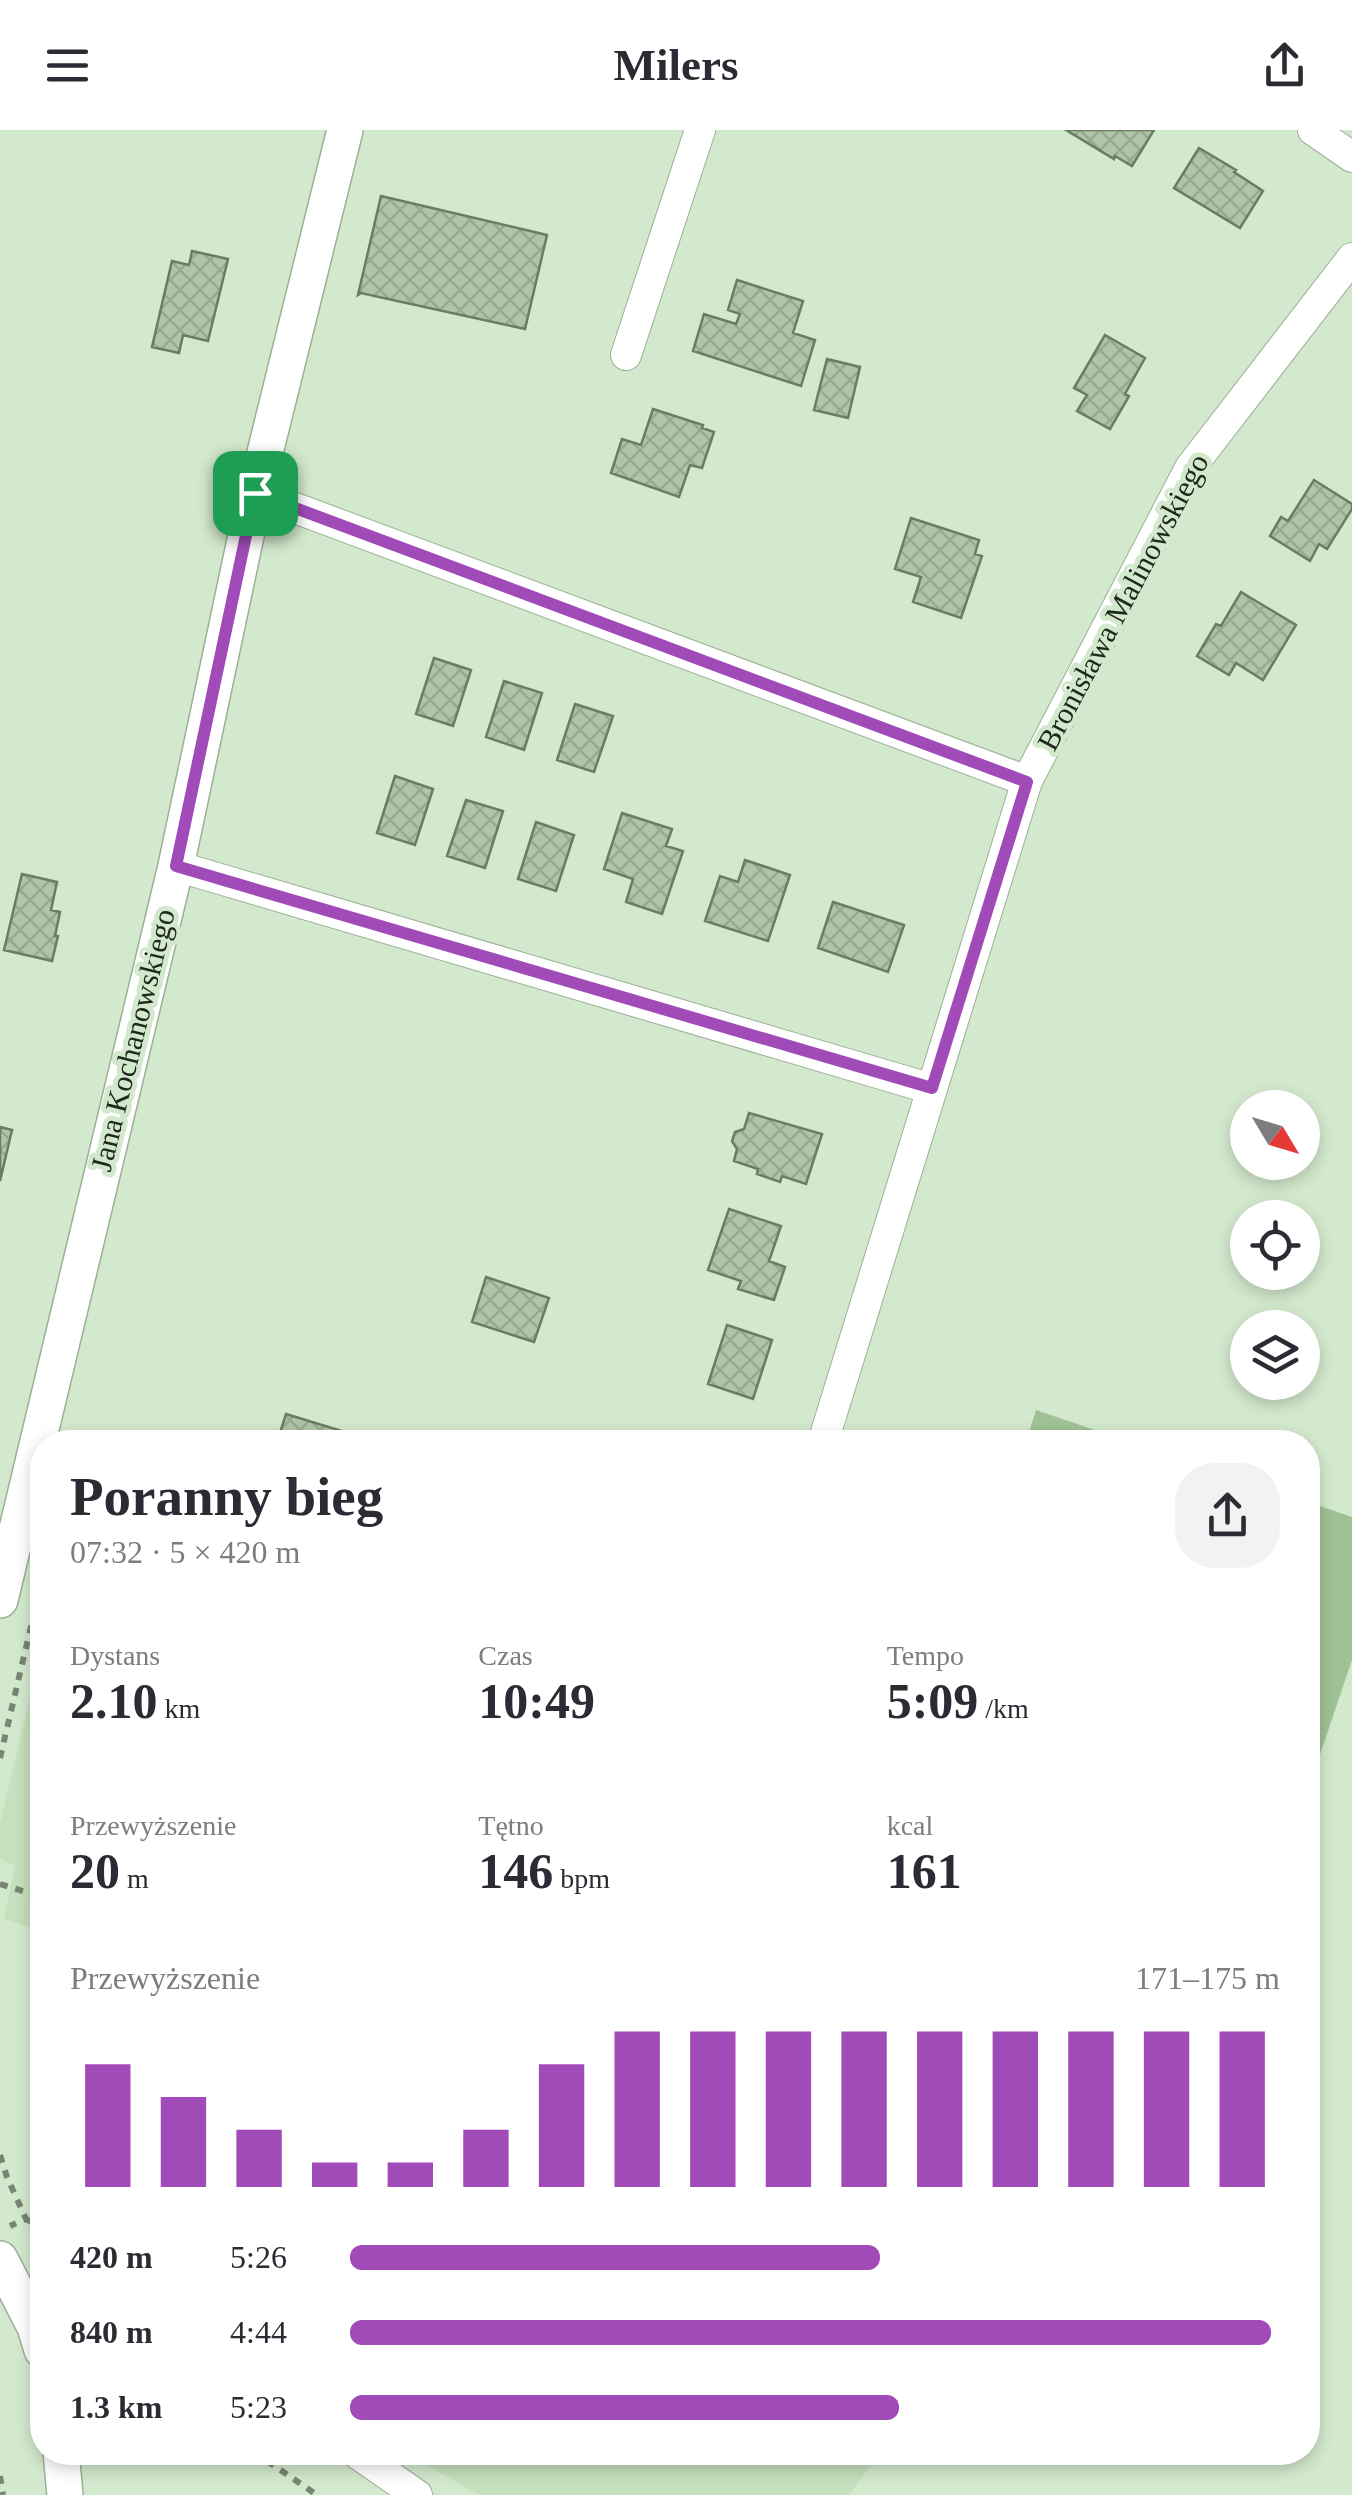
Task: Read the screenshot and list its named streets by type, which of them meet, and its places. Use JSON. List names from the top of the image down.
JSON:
{
  "streets": {
    "street": ["Bronisława Malinowskiego", "Jana Kochanowskiego"]
  },
  "north": "bottom right",
  "page": {
    "header": "Milers",
    "heading": ["Poranny bieg", "07:32 · 5 × 420 m"],
    "stats": [
      ["Dystans", "2.10 km"],
      ["Czas", "10:49"],
      ["Tempo", "5:09 /km"],
      ["Przewyższenie", "20 m"],
      ["Tętno", "146 bpm"],
      ["kcal", "161"]
    ],
    "chart": ["Przewyższenie", "171–175 m"],
    "list": [
      {
        "name": "420 m",
        "note": "5:26"
      },
      {
        "name": "840 m",
        "note": "4:44"
      },
      {
        "name": "1.3 km",
        "note": "5:23"
      }
    ]
  }
}
